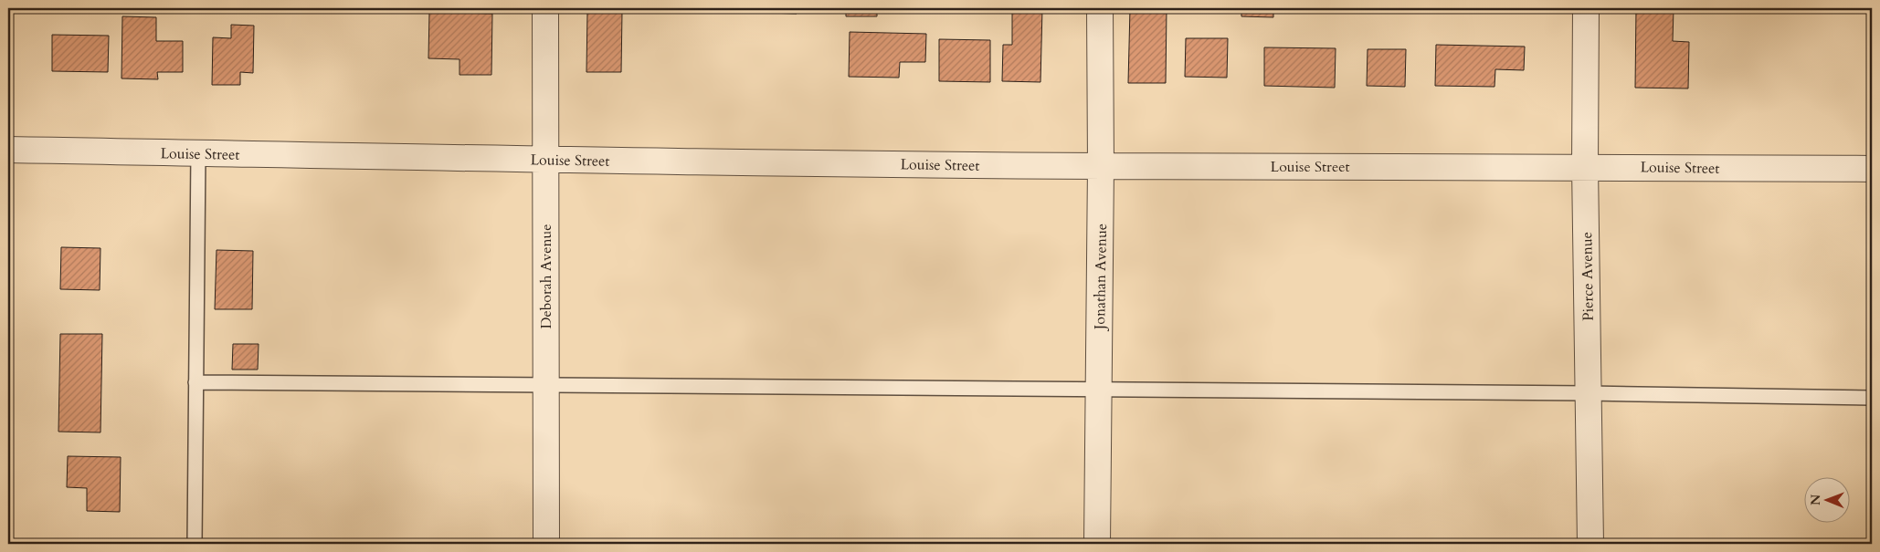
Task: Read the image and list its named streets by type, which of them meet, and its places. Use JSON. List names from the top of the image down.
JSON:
{
  "streets": {
    "street": [
      "Louise Street",
      "Deborah Avenue",
      "Jonathan Avenue",
      "Pierce Avenue"
    ]
  },
  "crossings": [
    ["Louise Street", "Deborah Avenue"],
    ["Louise Street", "Jonathan Avenue"],
    ["Louise Street", "Pierce Avenue"]
  ],
  "north": "left"
}
